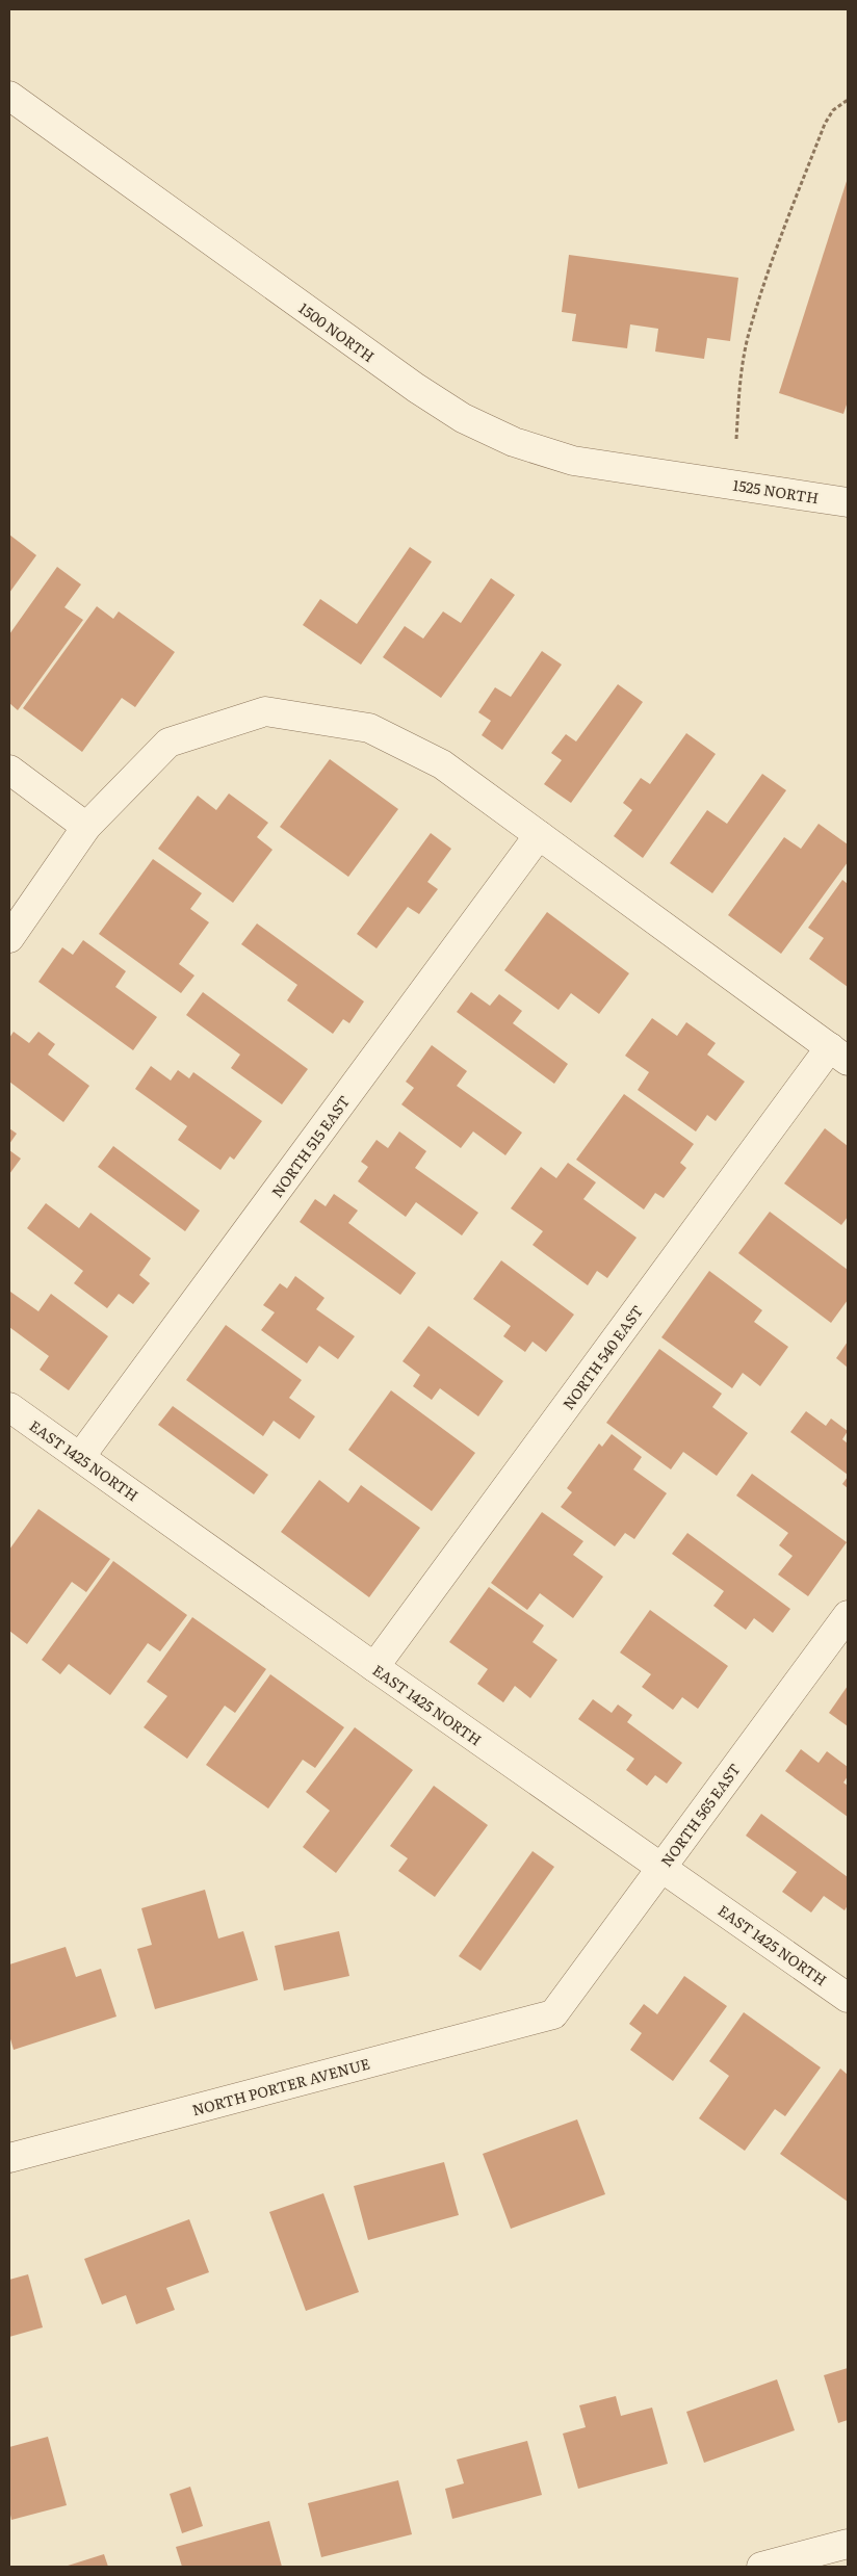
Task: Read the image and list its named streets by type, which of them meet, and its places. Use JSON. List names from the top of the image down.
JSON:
{
  "streets": {
    "street": [
      "1500 NORTH",
      "1525 NORTH",
      "NORTH 515 EAST",
      "NORTH 540 EAST",
      "EAST 1425 NORTH",
      "NORTH 565 EAST",
      "NORTH PORTER AVENUE"
    ]
  },
  "crossings": [
    ["1500 NORTH", "1525 NORTH"],
    ["NORTH 515 EAST", "EAST 1425 NORTH"],
    ["NORTH 540 EAST", "EAST 1425 NORTH"],
    ["EAST 1425 NORTH", "NORTH 565 EAST"],
    ["NORTH 565 EAST", "NORTH PORTER AVENUE"]
  ]
}
